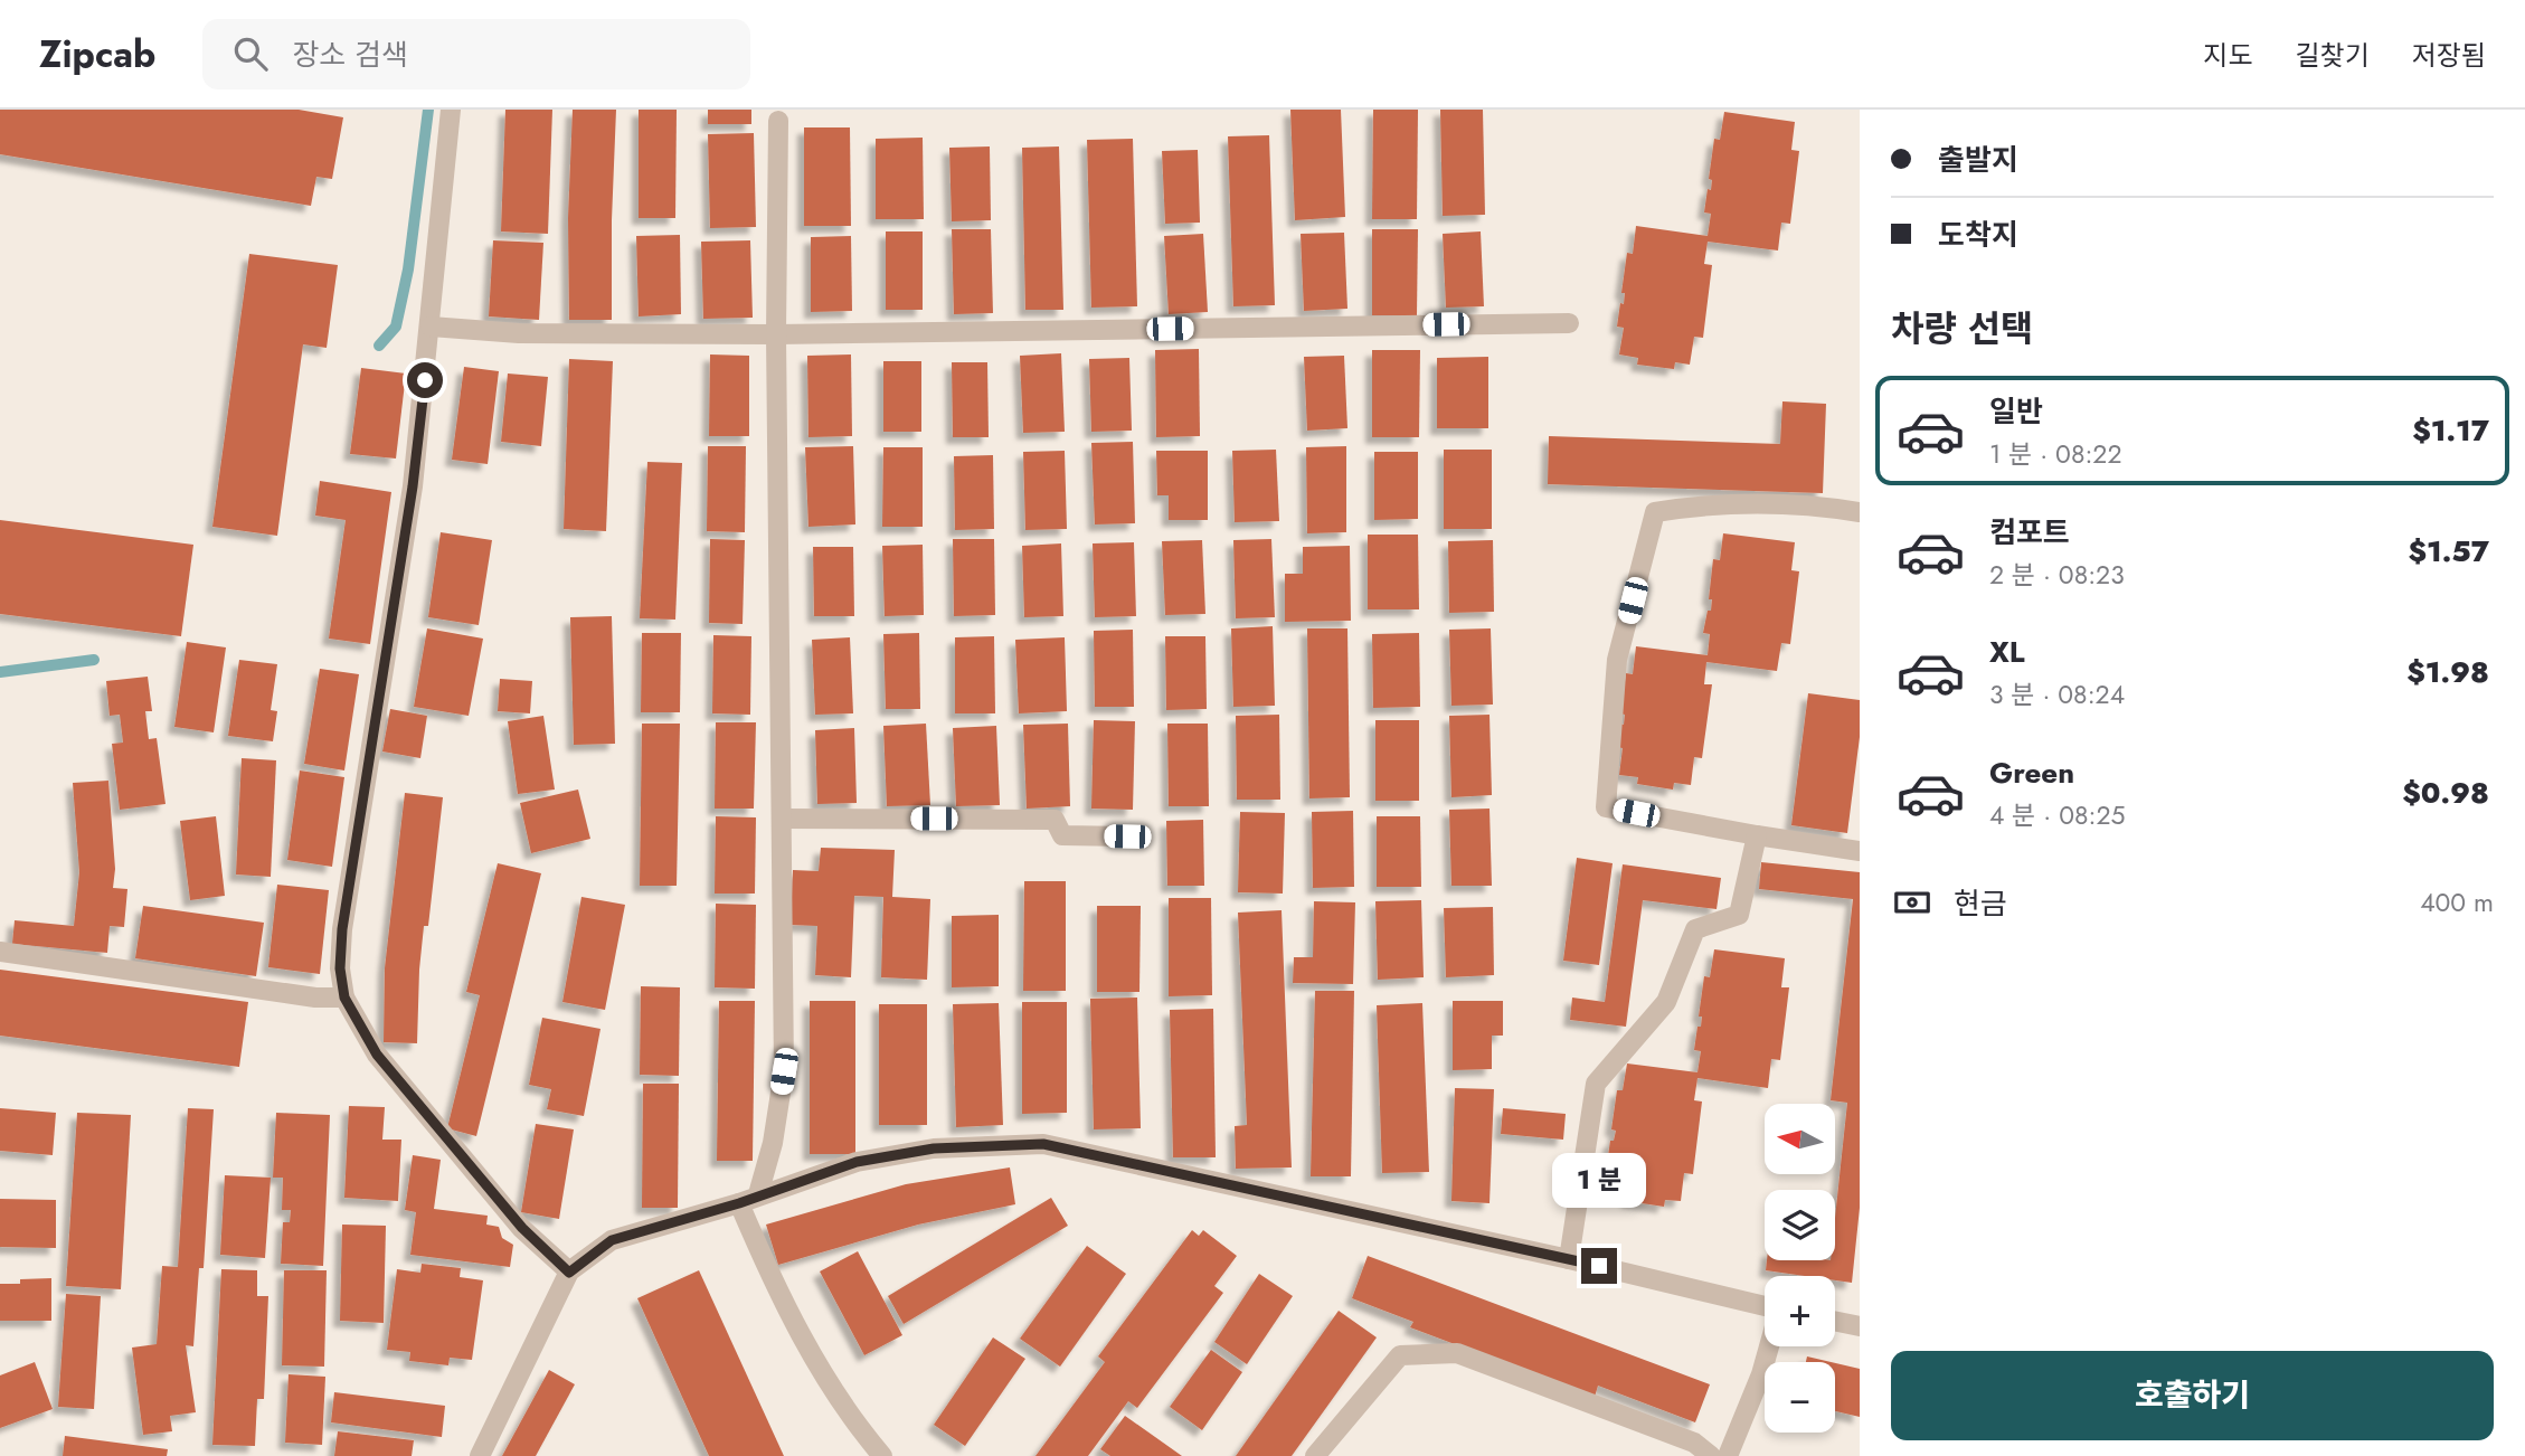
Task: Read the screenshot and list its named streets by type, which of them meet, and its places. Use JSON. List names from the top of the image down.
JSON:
{
  "north": "left",
  "page": {
    "header": "Zipcab",
    "search": "장소 검색",
    "nav": ["지도", "길찾기", "저장됨"],
    "banner": ["출발지", "도착지"],
    "heading": "차량 선택",
    "list": [
      {
        "name": "일반",
        "note": "1 분 · 08:22",
        "value": "$1.17"
      },
      {
        "name": "컴포트",
        "note": "2 분 · 08:23",
        "value": "$1.57"
      },
      {
        "name": "XL",
        "note": "3 분 · 08:24",
        "value": "$1.98"
      },
      {
        "name": "Green",
        "note": "4 분 · 08:25",
        "value": "$0.98"
      }
    ],
    "pay": ["현금", "400 m"],
    "map_buttons": ["+", "−"],
    "bubble": "1 분",
    "buttons": "호출하기"
  }
}
